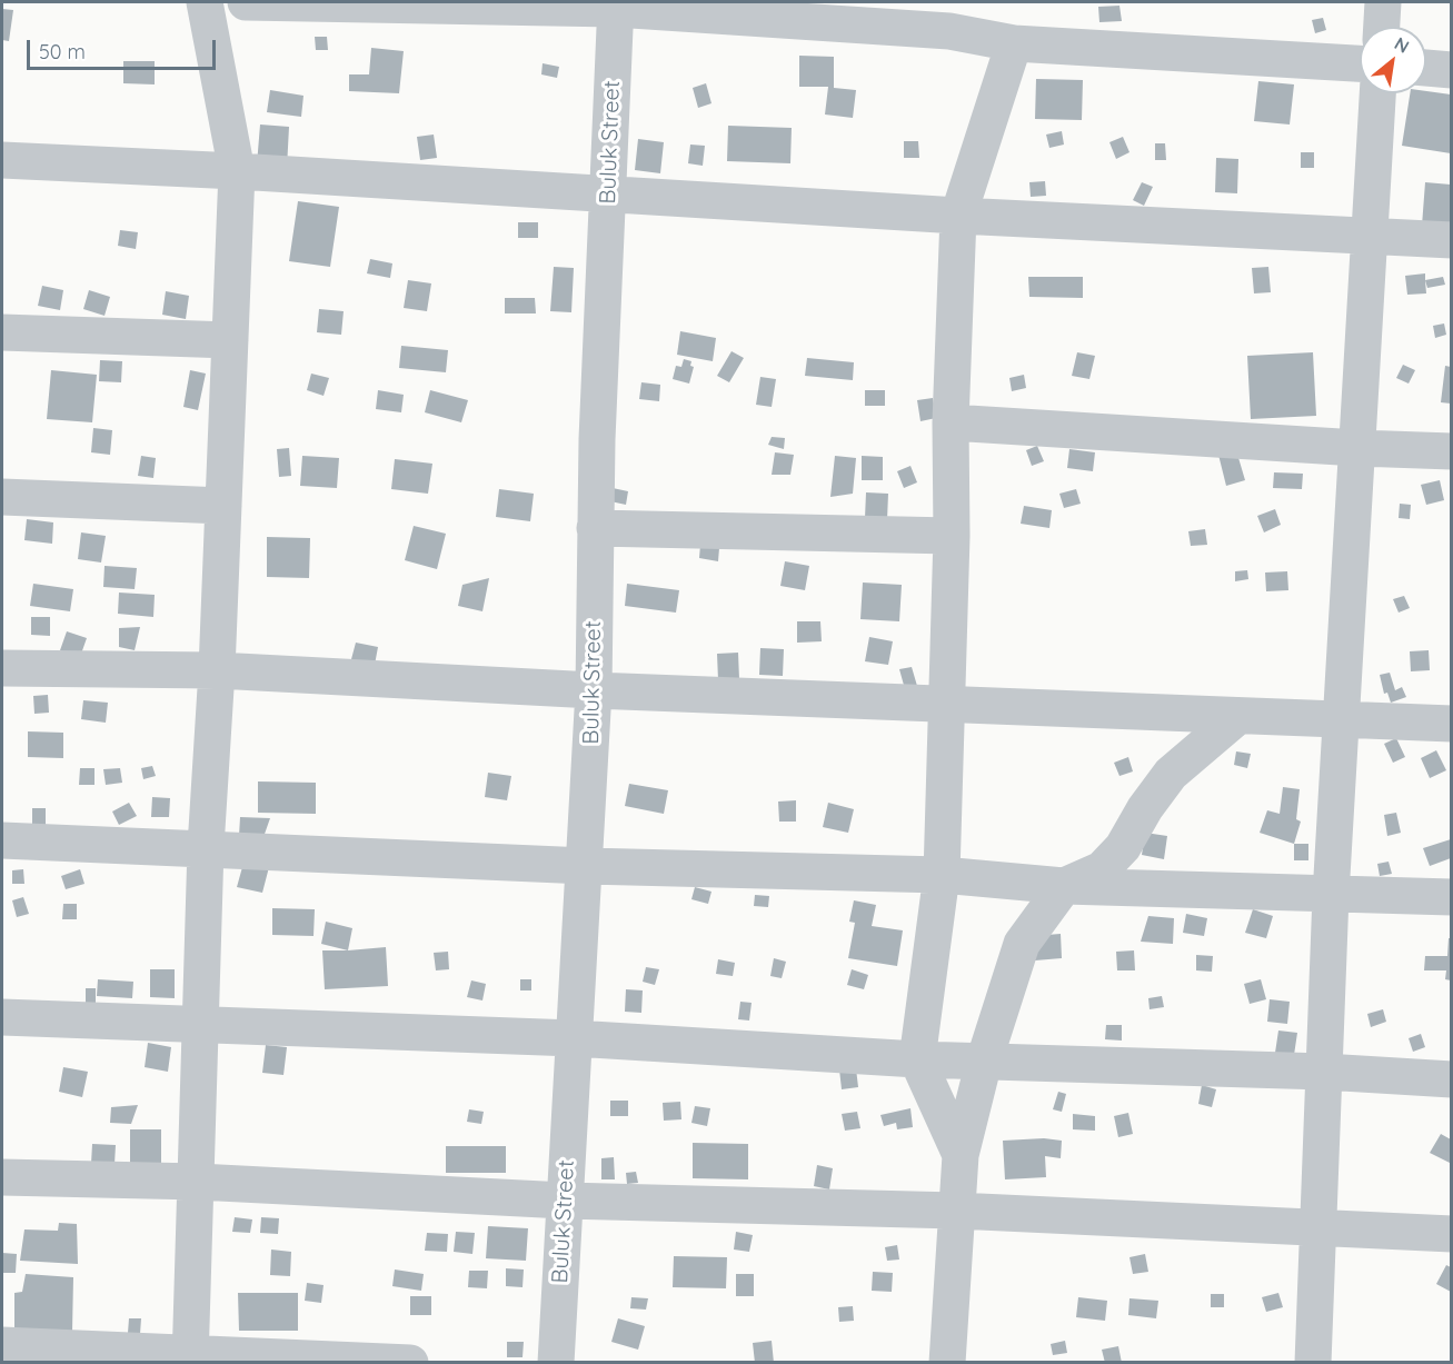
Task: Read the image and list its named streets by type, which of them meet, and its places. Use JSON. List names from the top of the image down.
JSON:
{
  "streets": {
    "street": ["Buluk Street"]
  },
  "scale_bar": "50 m",
  "north": "top right"
}
